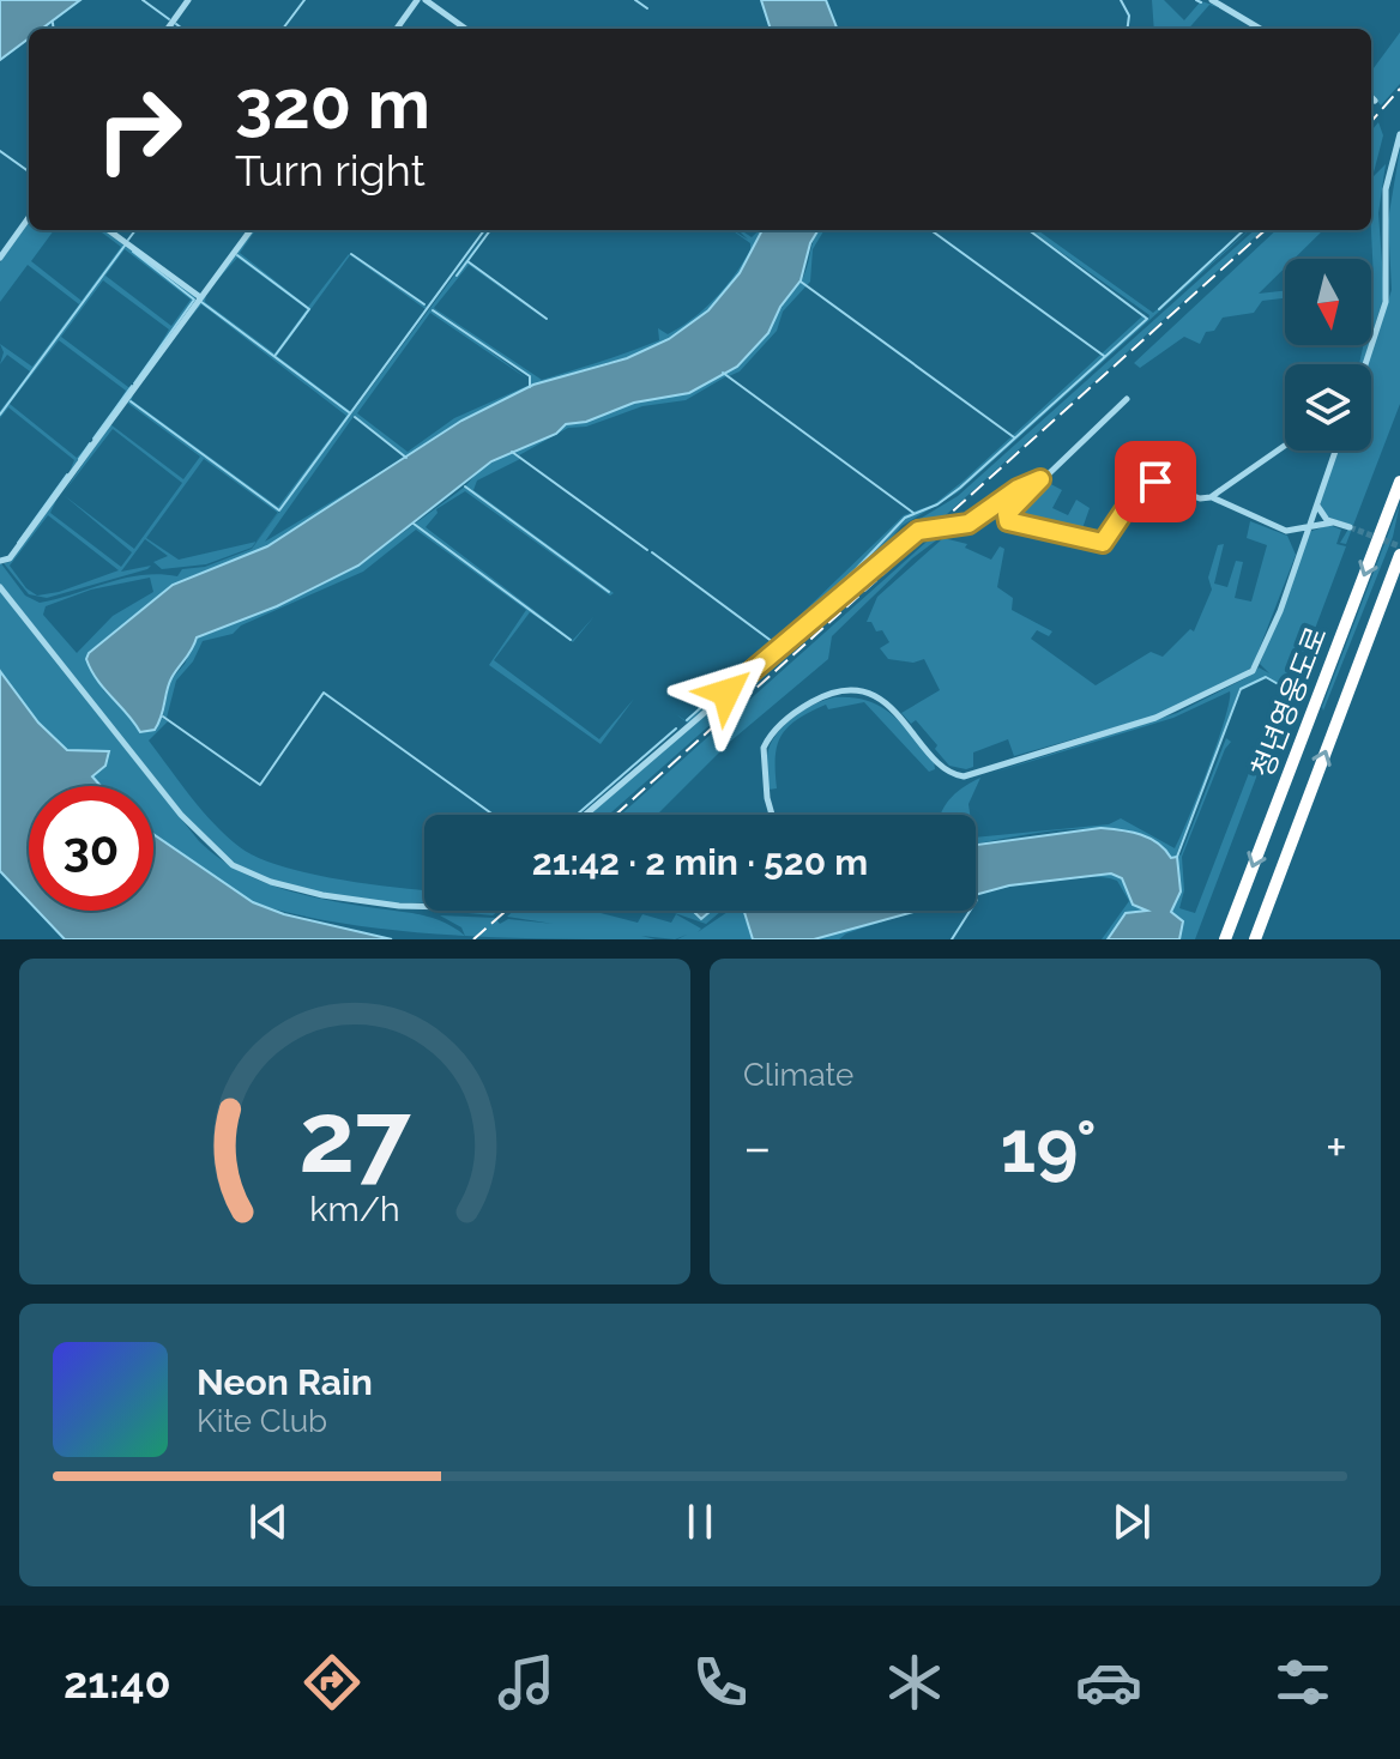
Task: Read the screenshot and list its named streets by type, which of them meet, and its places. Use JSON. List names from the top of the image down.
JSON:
{
  "streets": {
    "highway": ["청년영웅도로"]
  },
  "north": "bottom",
  "page": {
    "turn": ["320 m", "Turn right"],
    "limit": "30",
    "trip": "21:42 · 2 min · 520 m",
    "tile": "Climate",
    "heat": ["−", "19°", "+"],
    "song": ["Neon Rain", "Kite Club"],
    "tabs": "21:40",
    "gauge": ["27", "km/h"]
  }
}
